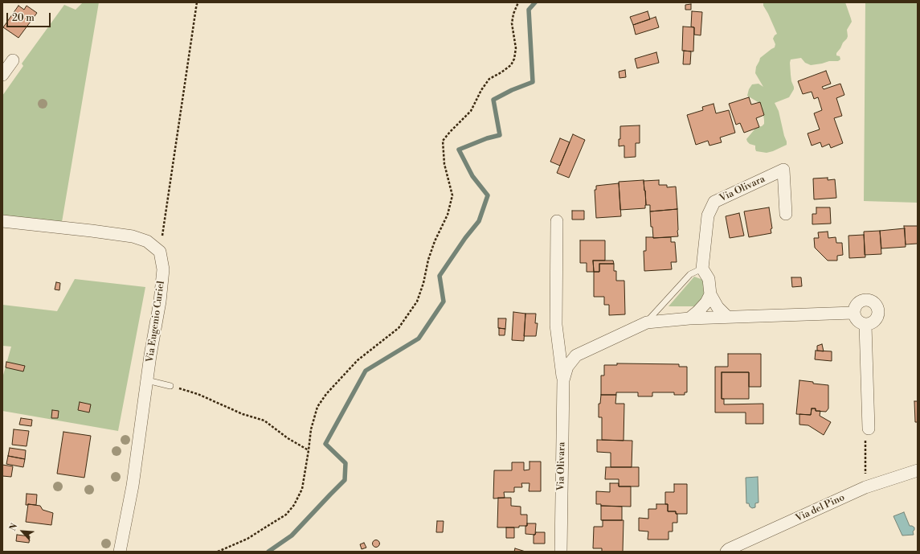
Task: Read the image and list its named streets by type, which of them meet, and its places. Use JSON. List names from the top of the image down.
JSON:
{
  "streets": {
    "street": ["Via Olivara", "Via Eugenio Curiel", "Via del Pino"]
  },
  "scale_bar": "20 m",
  "north": "top left"
}
